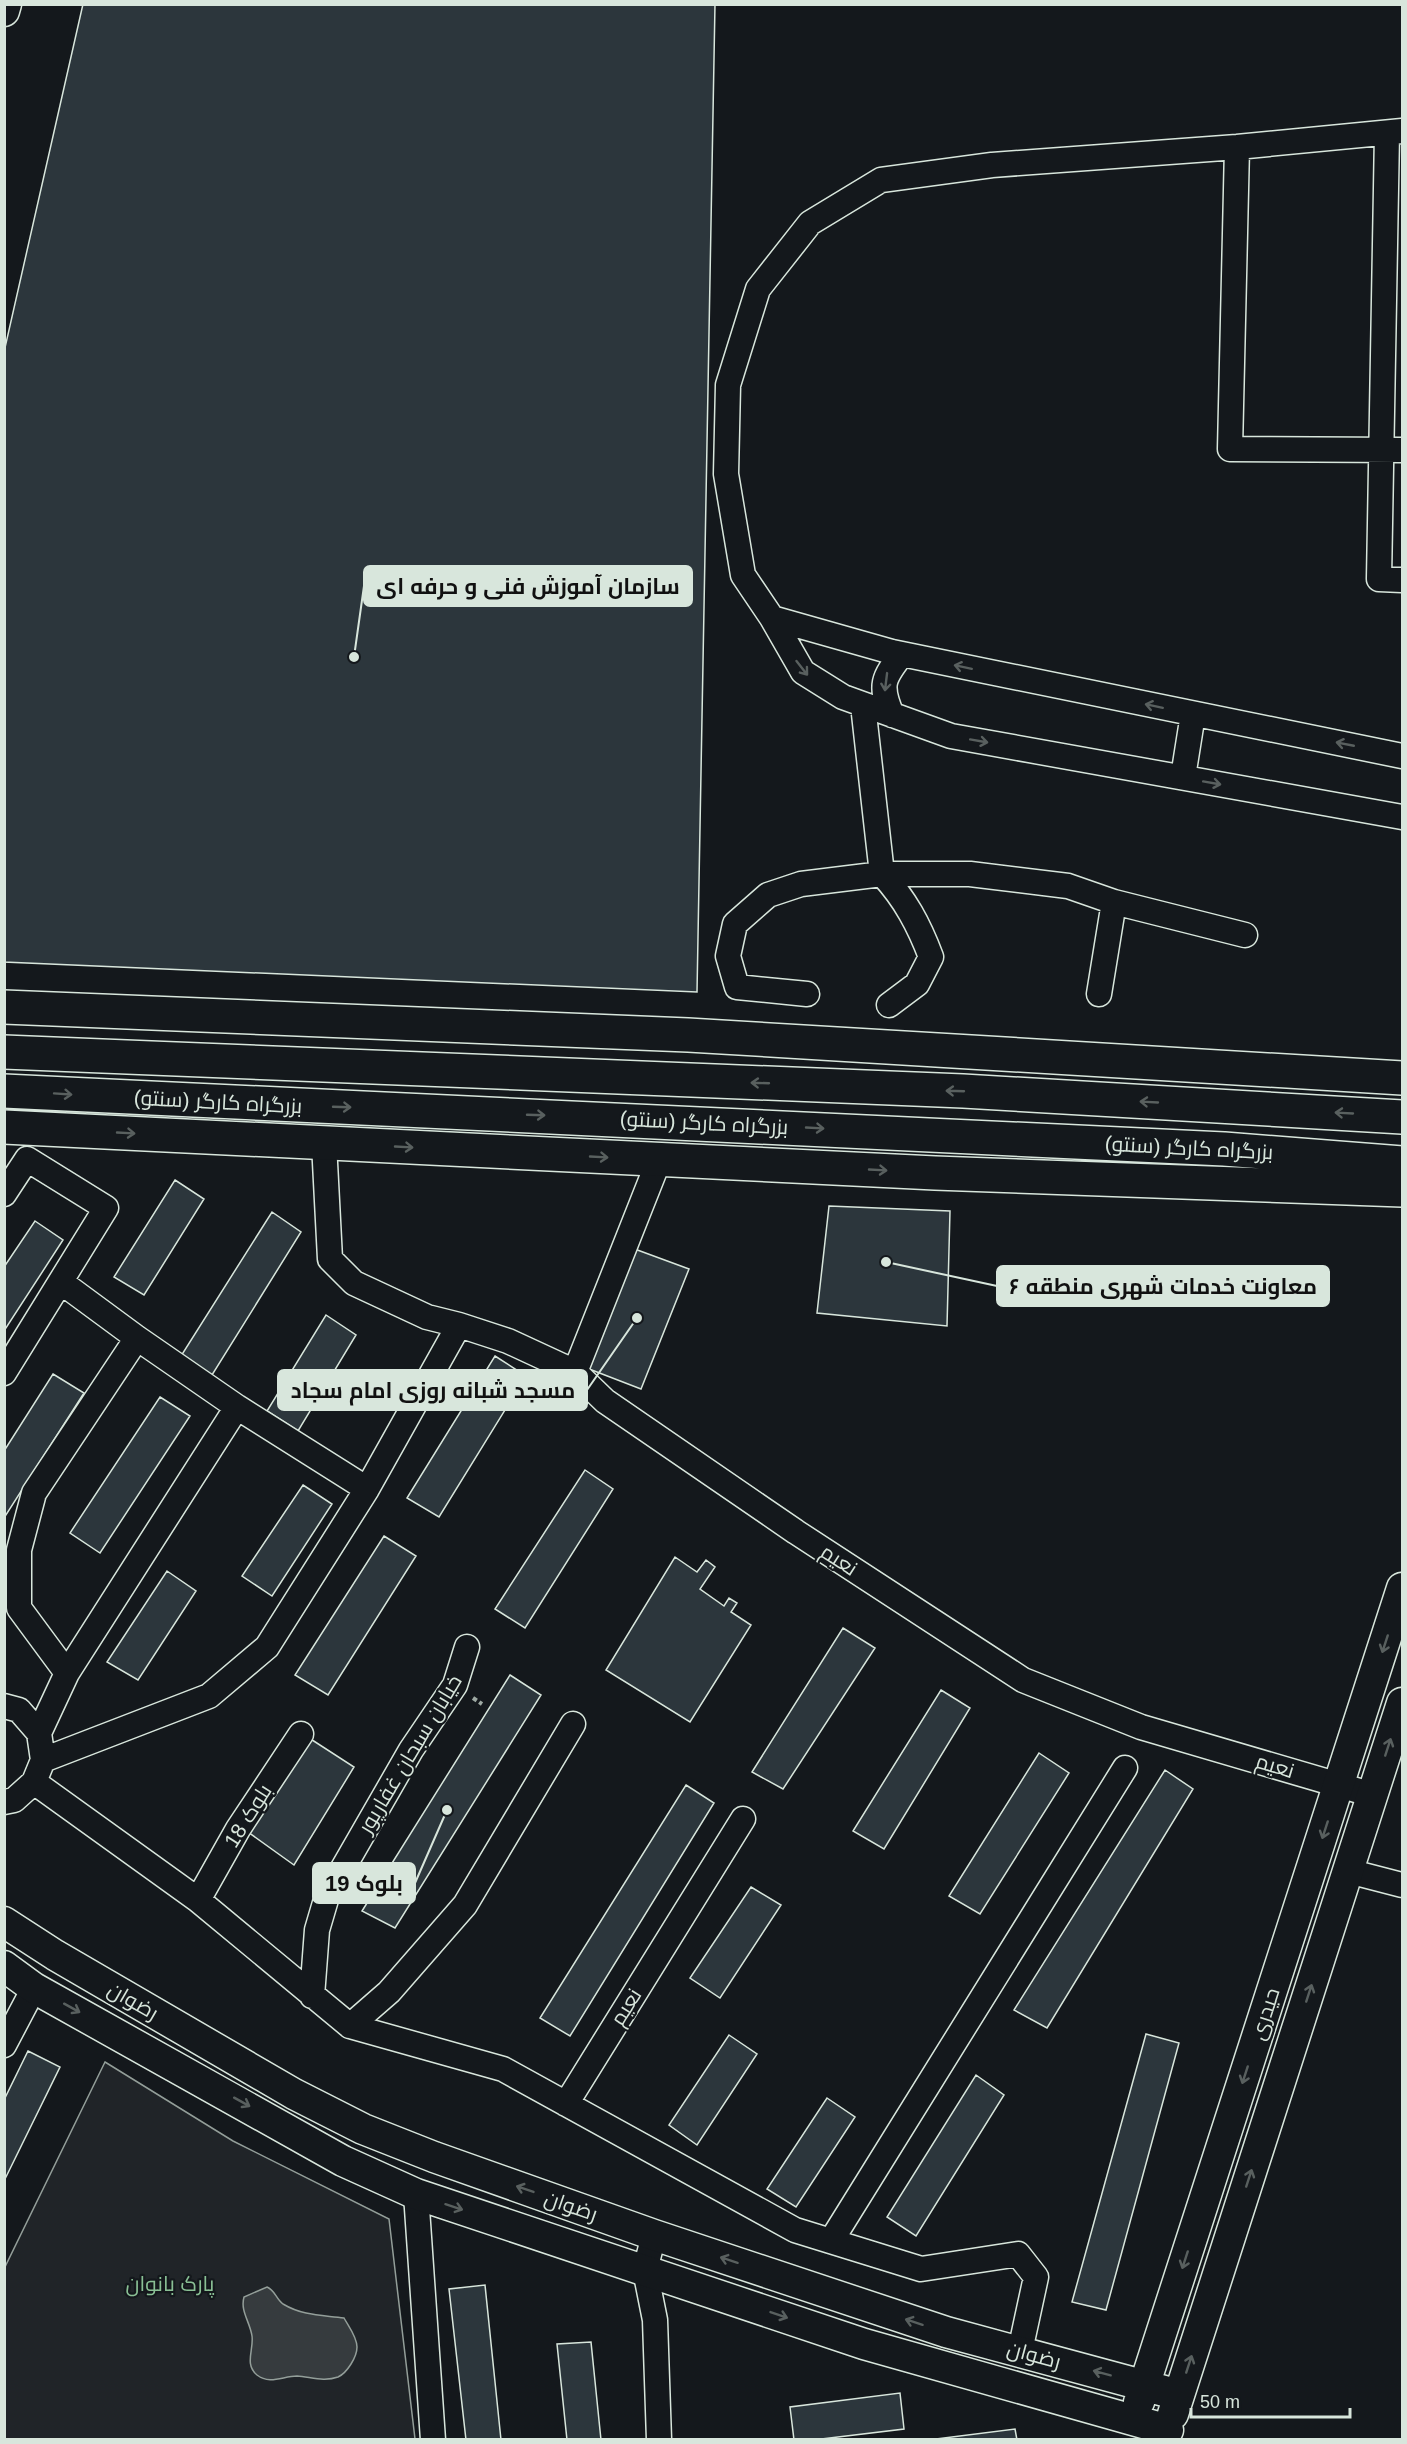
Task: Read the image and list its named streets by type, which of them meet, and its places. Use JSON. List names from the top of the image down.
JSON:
{
  "streets": {
    "highway": ["بزرگراه کارگر (سنتو)"],
    "main road": ["رضوان", "حیدری"],
    "street": ["نعیم", "خیابان سبحان غفارپور", "بلوک 18"]
  },
  "crossings": [
    ["نعیم", "حیدری"],
    ["رضوان", "حیدری"]
  ],
  "parks": ["پارک بانوان"],
  "places": [
    "سازمان آموزش فنی و حرفه ای",
    "معاونت خدمات شهری منطقه ۶",
    "مسجد شبانه روزی امام سجاد",
    "بلوک 19"
  ],
  "scale_bar": "50 m"
}
